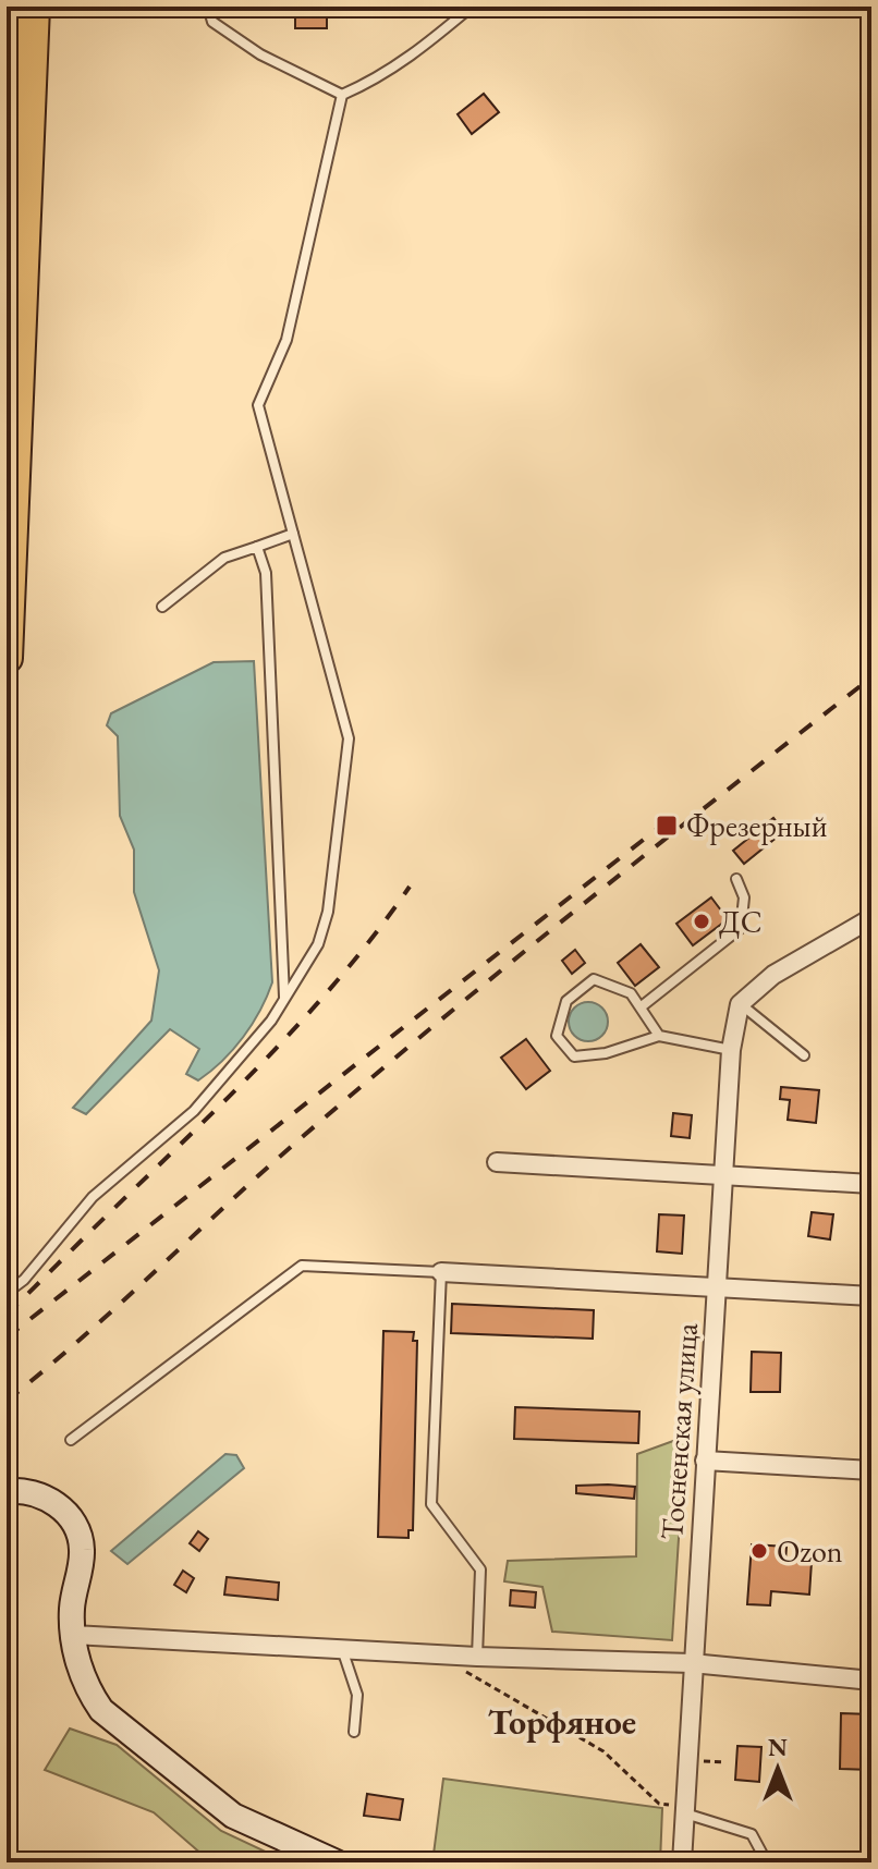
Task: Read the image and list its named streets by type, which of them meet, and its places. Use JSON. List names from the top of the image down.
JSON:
{
  "streets": {
    "street": ["Тосненская улица"]
  },
  "districts": ["Торфяное"],
  "places": {
    "transit": ["Фрезерный"],
    "other": ["ДС", "Ozon"]
  },
  "north": "top"
}
